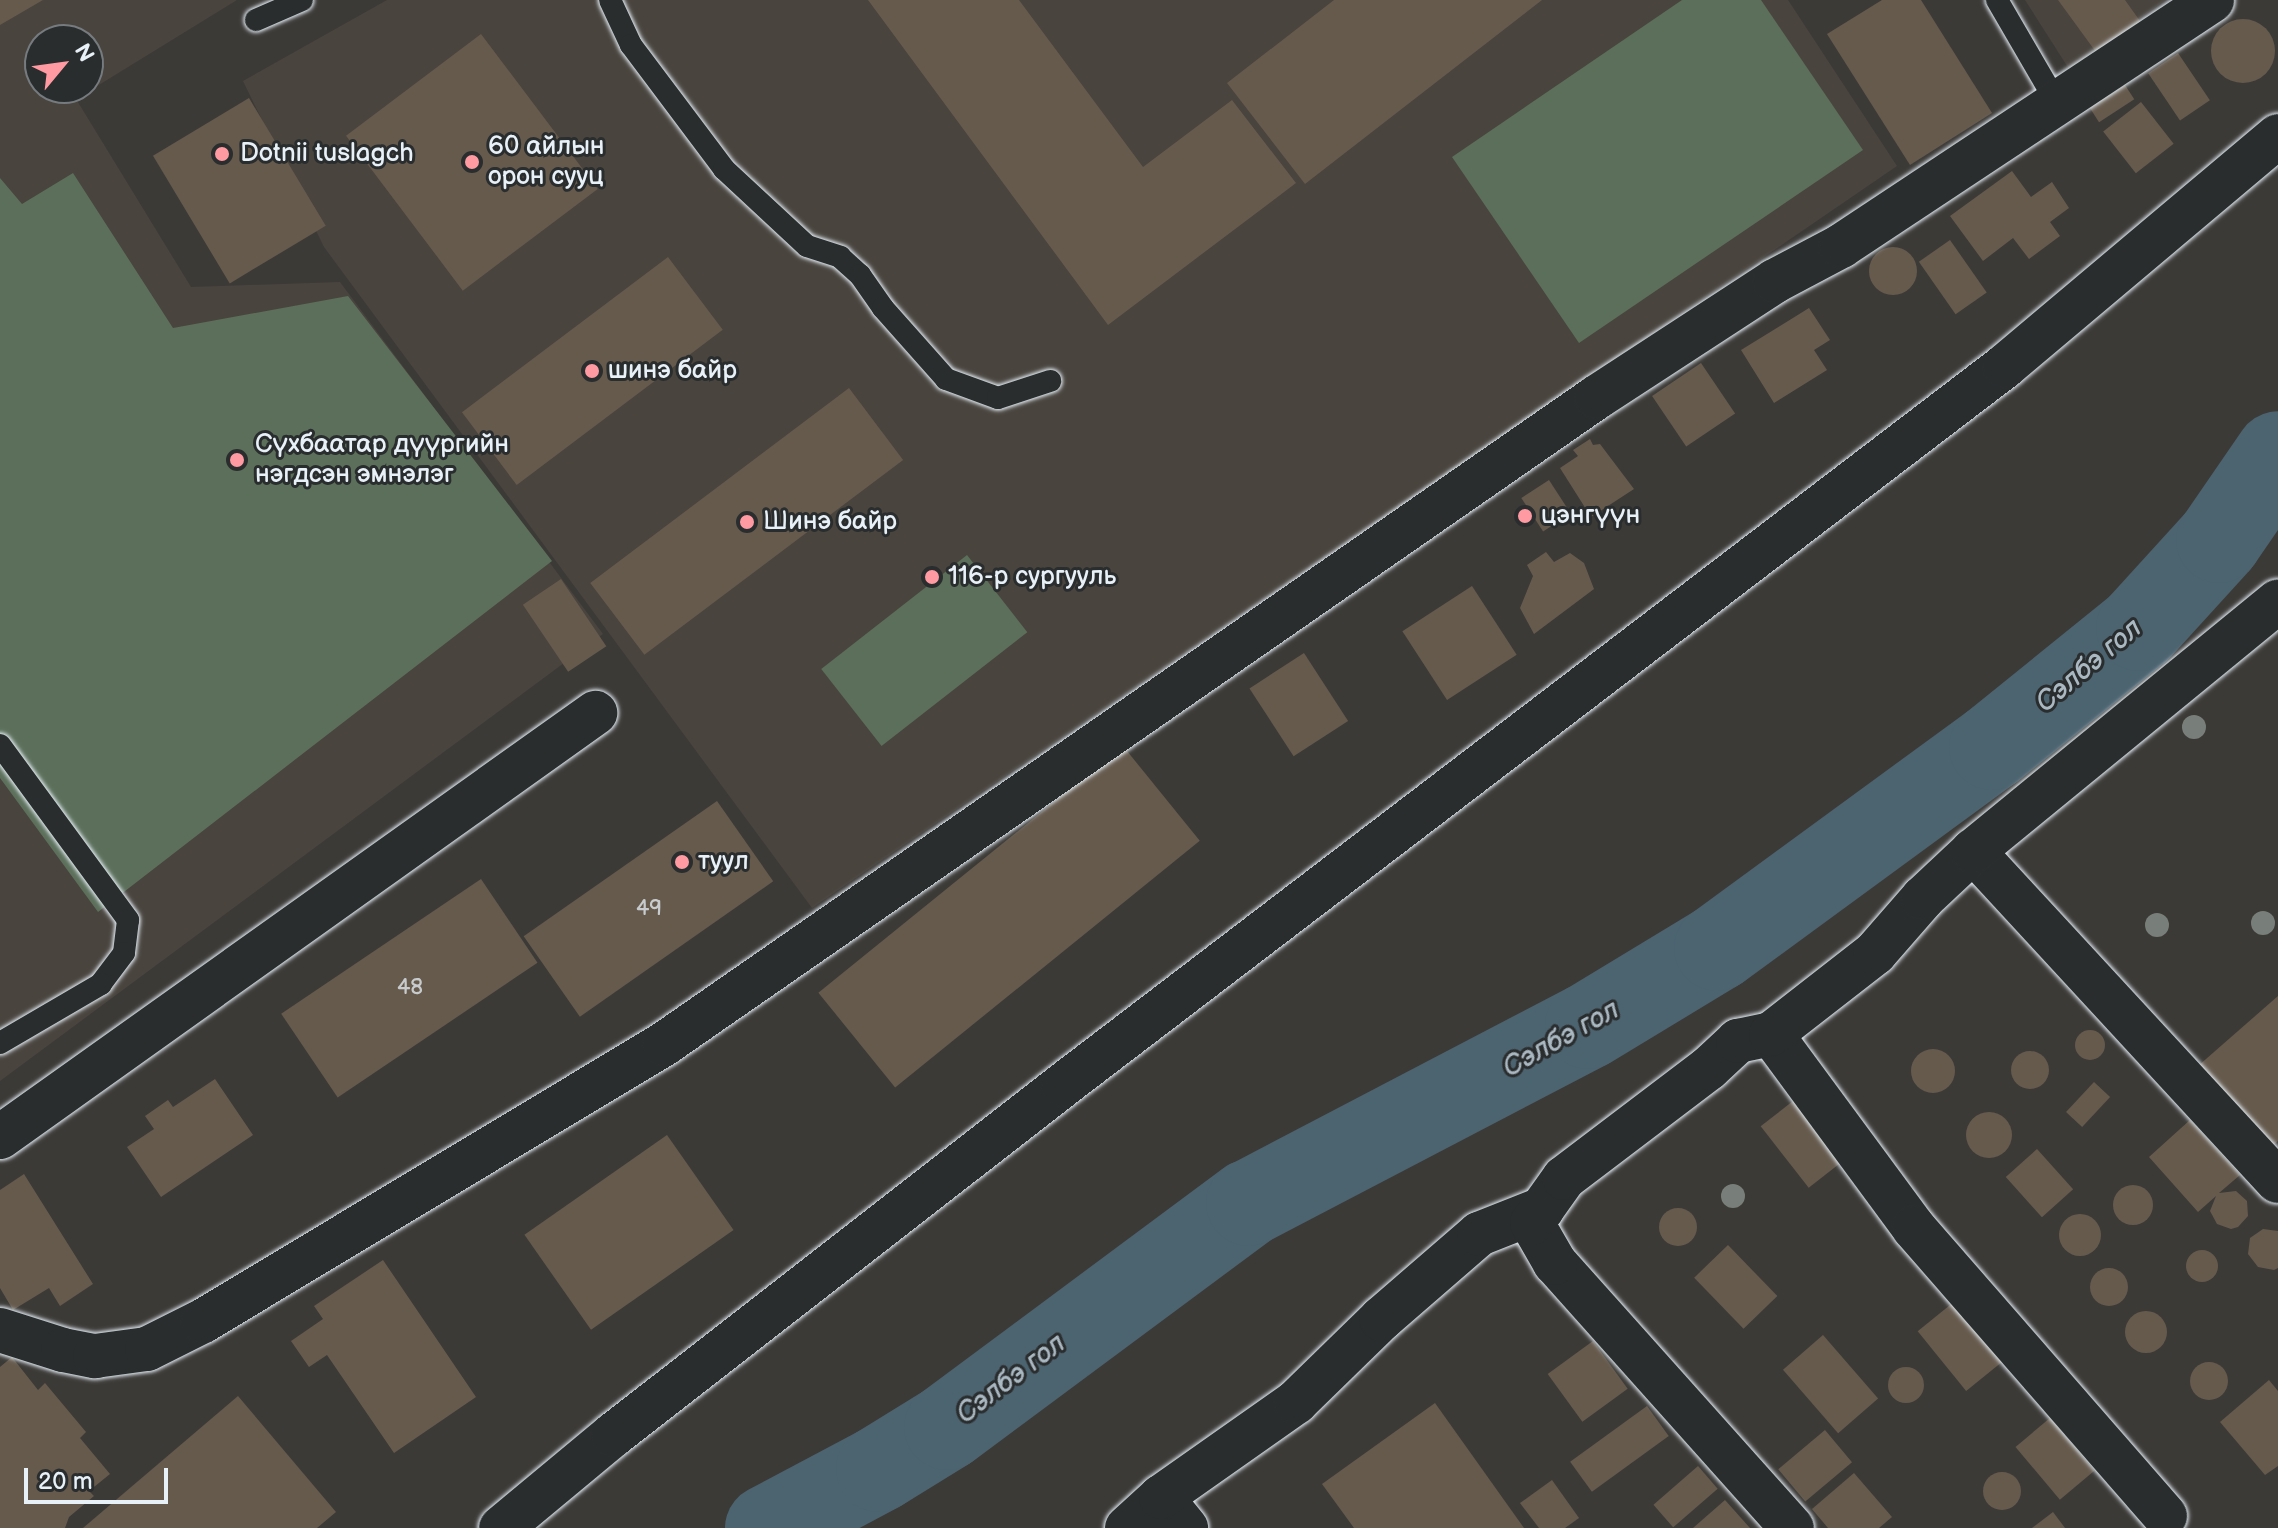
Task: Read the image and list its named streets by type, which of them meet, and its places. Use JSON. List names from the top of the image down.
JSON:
{
  "water": ["Сэлбэ гол"],
  "places": [
    "Dotnii tuslagch",
    "60 айлын орон сууц",
    "шинэ байр",
    "Сүхбаатар дүүргийн нэгдсэн эмнэлэг",
    "цэнгүүн",
    "Шинэ байр",
    "116-р сургууль",
    "туул"
  ],
  "house_numbers": ["49", "48"],
  "scale_bar": "20 m",
  "north": "top right"
}
